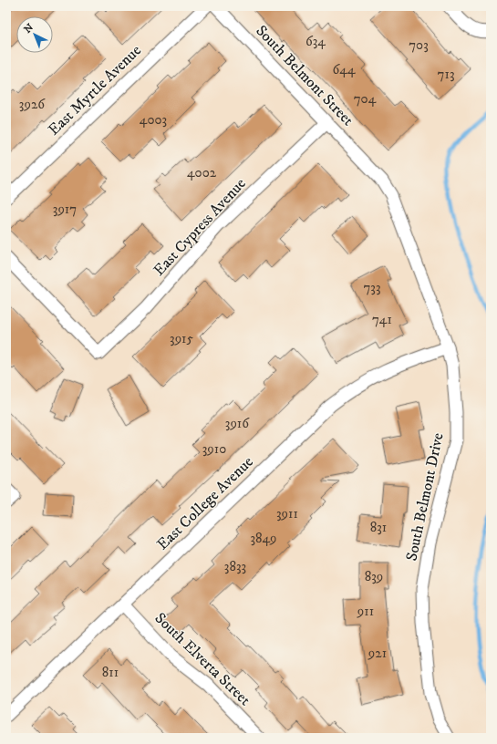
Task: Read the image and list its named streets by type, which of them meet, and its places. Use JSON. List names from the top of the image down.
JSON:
{
  "streets": {
    "street": [
      "South Belmont Street",
      "East Myrtle Avenue",
      "East Cypress Avenue",
      "South Belmont Drive",
      "East College Avenue",
      "South Elverta Street"
    ]
  },
  "crossings": [
    ["South Belmont Street", "East Cypress Avenue"],
    ["South Belmont Street", "South Belmont Drive"],
    ["South Belmont Drive", "East College Avenue"],
    ["East College Avenue", "South Elverta Street"]
  ],
  "house_numbers": [
    "634",
    "703",
    "644",
    "713",
    "704",
    "3926",
    "4003",
    "4002",
    "3917",
    "733",
    "741",
    "3915",
    "3916",
    "3910",
    "3911",
    "831",
    "3849",
    "3833",
    "839",
    "911",
    "921",
    "811"
  ],
  "north": "top left"
}
